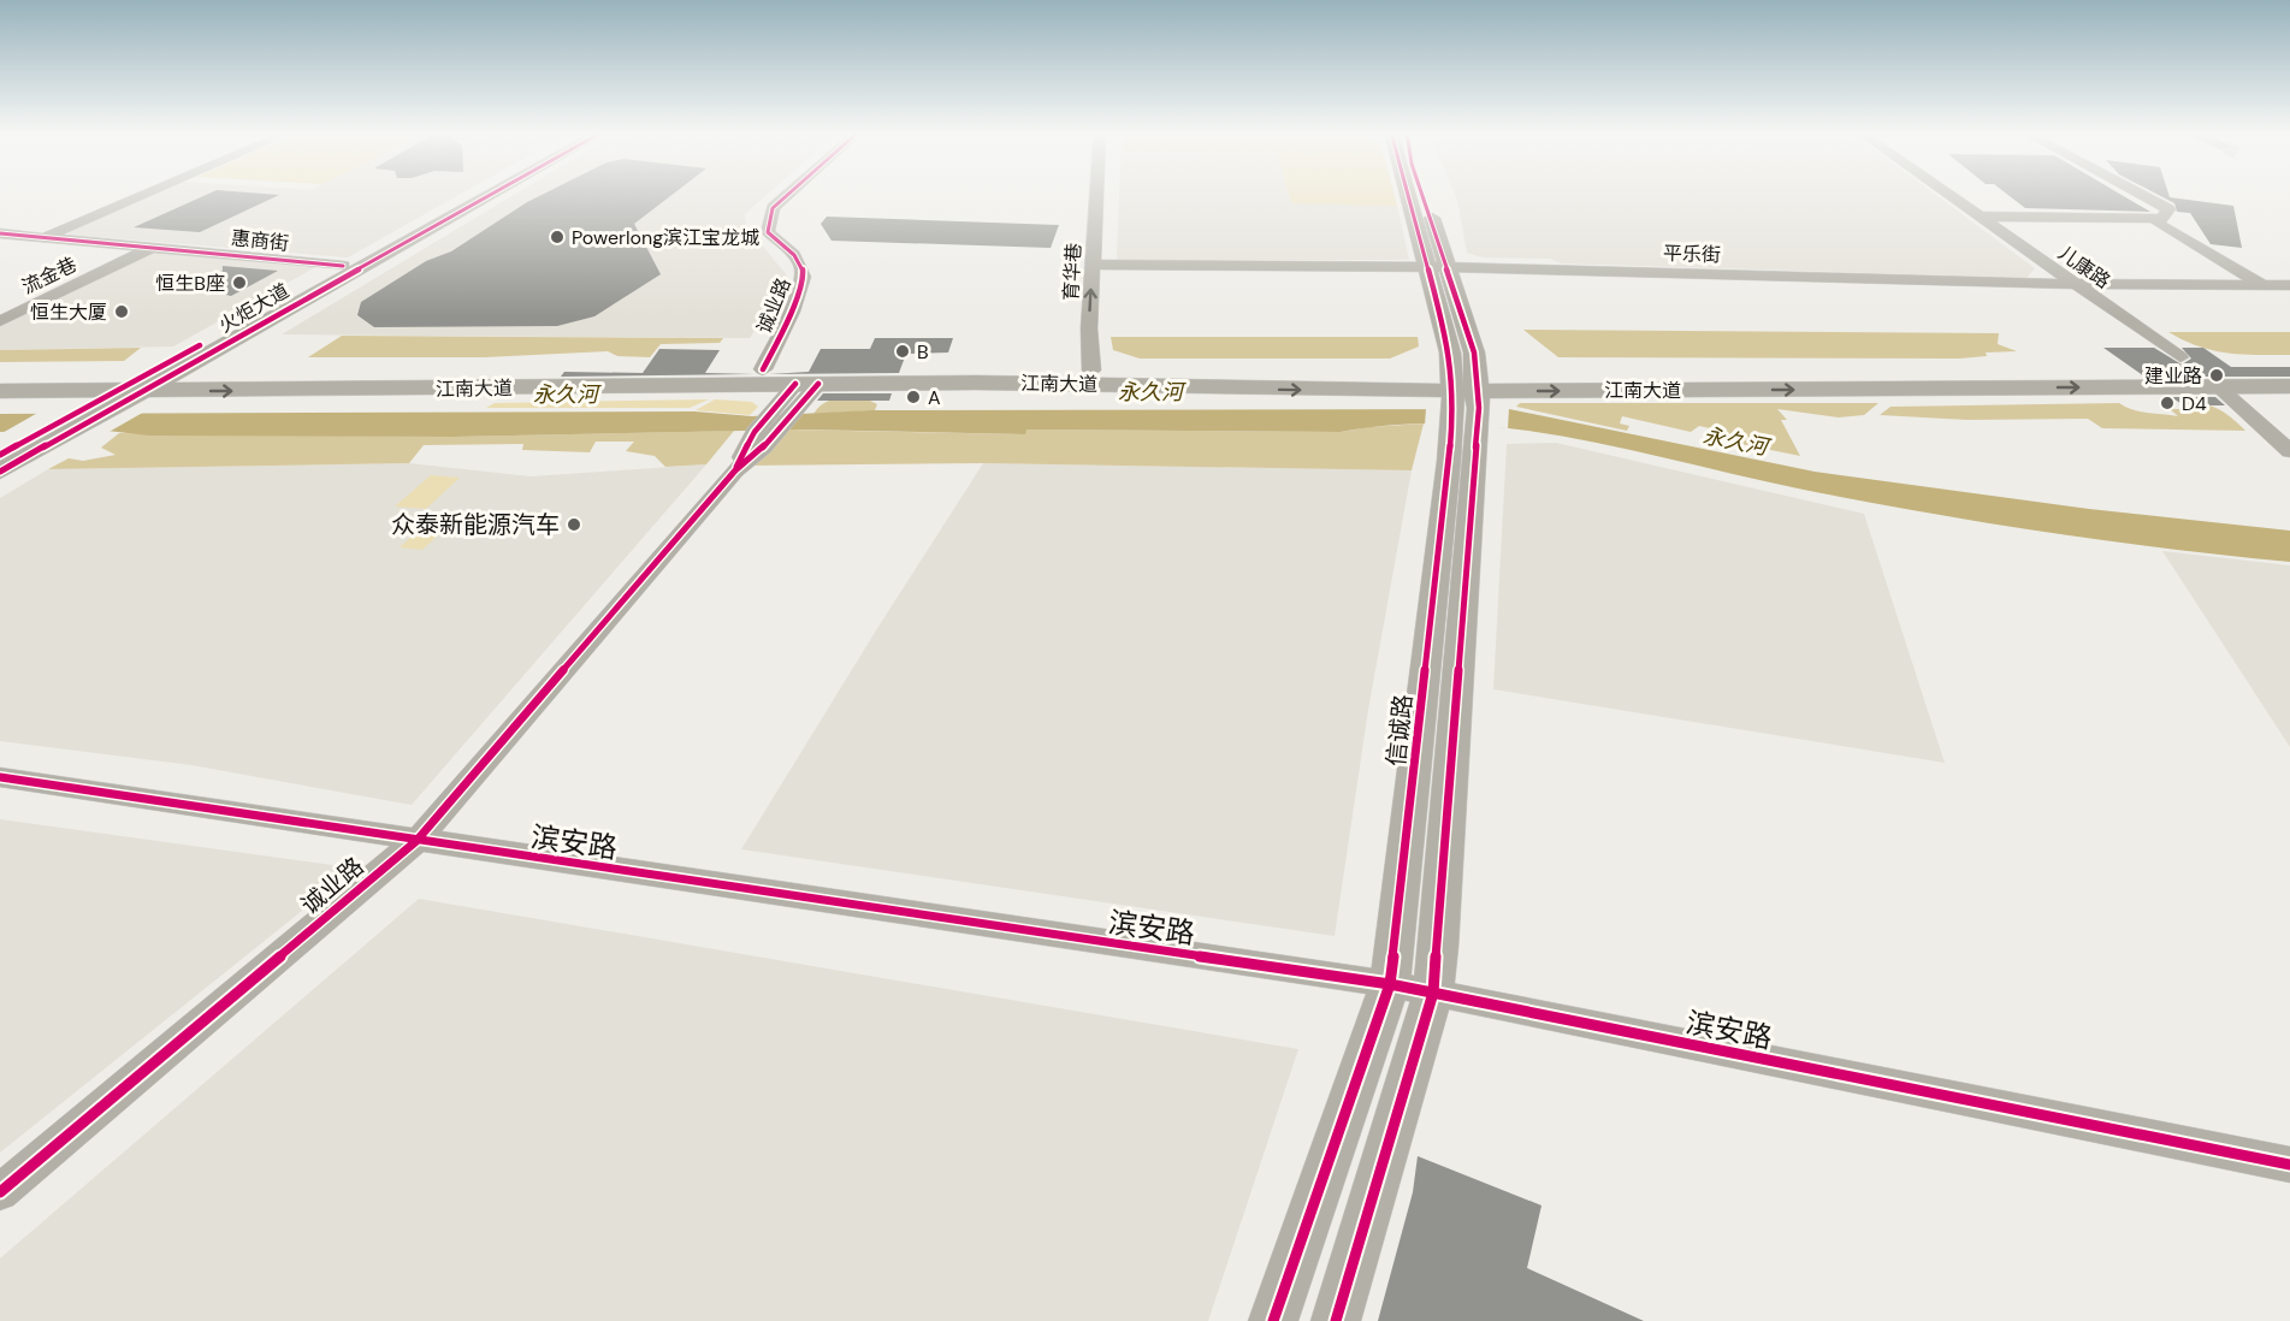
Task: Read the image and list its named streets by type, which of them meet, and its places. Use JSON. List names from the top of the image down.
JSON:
{
  "streets": {
    "main road": ["火炬大道", "江南大道", "信诚路"],
    "street": [
      "惠商街",
      "平乐街",
      "儿康路",
      "育华巷",
      "流金巷",
      "诚业路",
      "滨安路"
    ]
  },
  "crossings": [
    ["惠商街", "流金巷"],
    ["惠商街", "火炬大道"],
    ["平乐街", "儿康路"],
    ["平乐街", "育华巷"],
    ["平乐街", "信诚路"],
    ["育华巷", "江南大道"],
    ["诚业路", "江南大道"],
    ["诚业路", "滨安路"],
    ["火炬大道", "江南大道"],
    ["江南大道", "信诚路"],
    ["信诚路", "滨安路"]
  ],
  "one_way": ["育华巷"],
  "water": ["永久河"],
  "places": [
    "Powerlong滨江宝龙城",
    "恒生B座",
    "恒生大厦",
    "B",
    "建业路",
    "A",
    "D4",
    "众泰新能源汽车"
  ]
}
